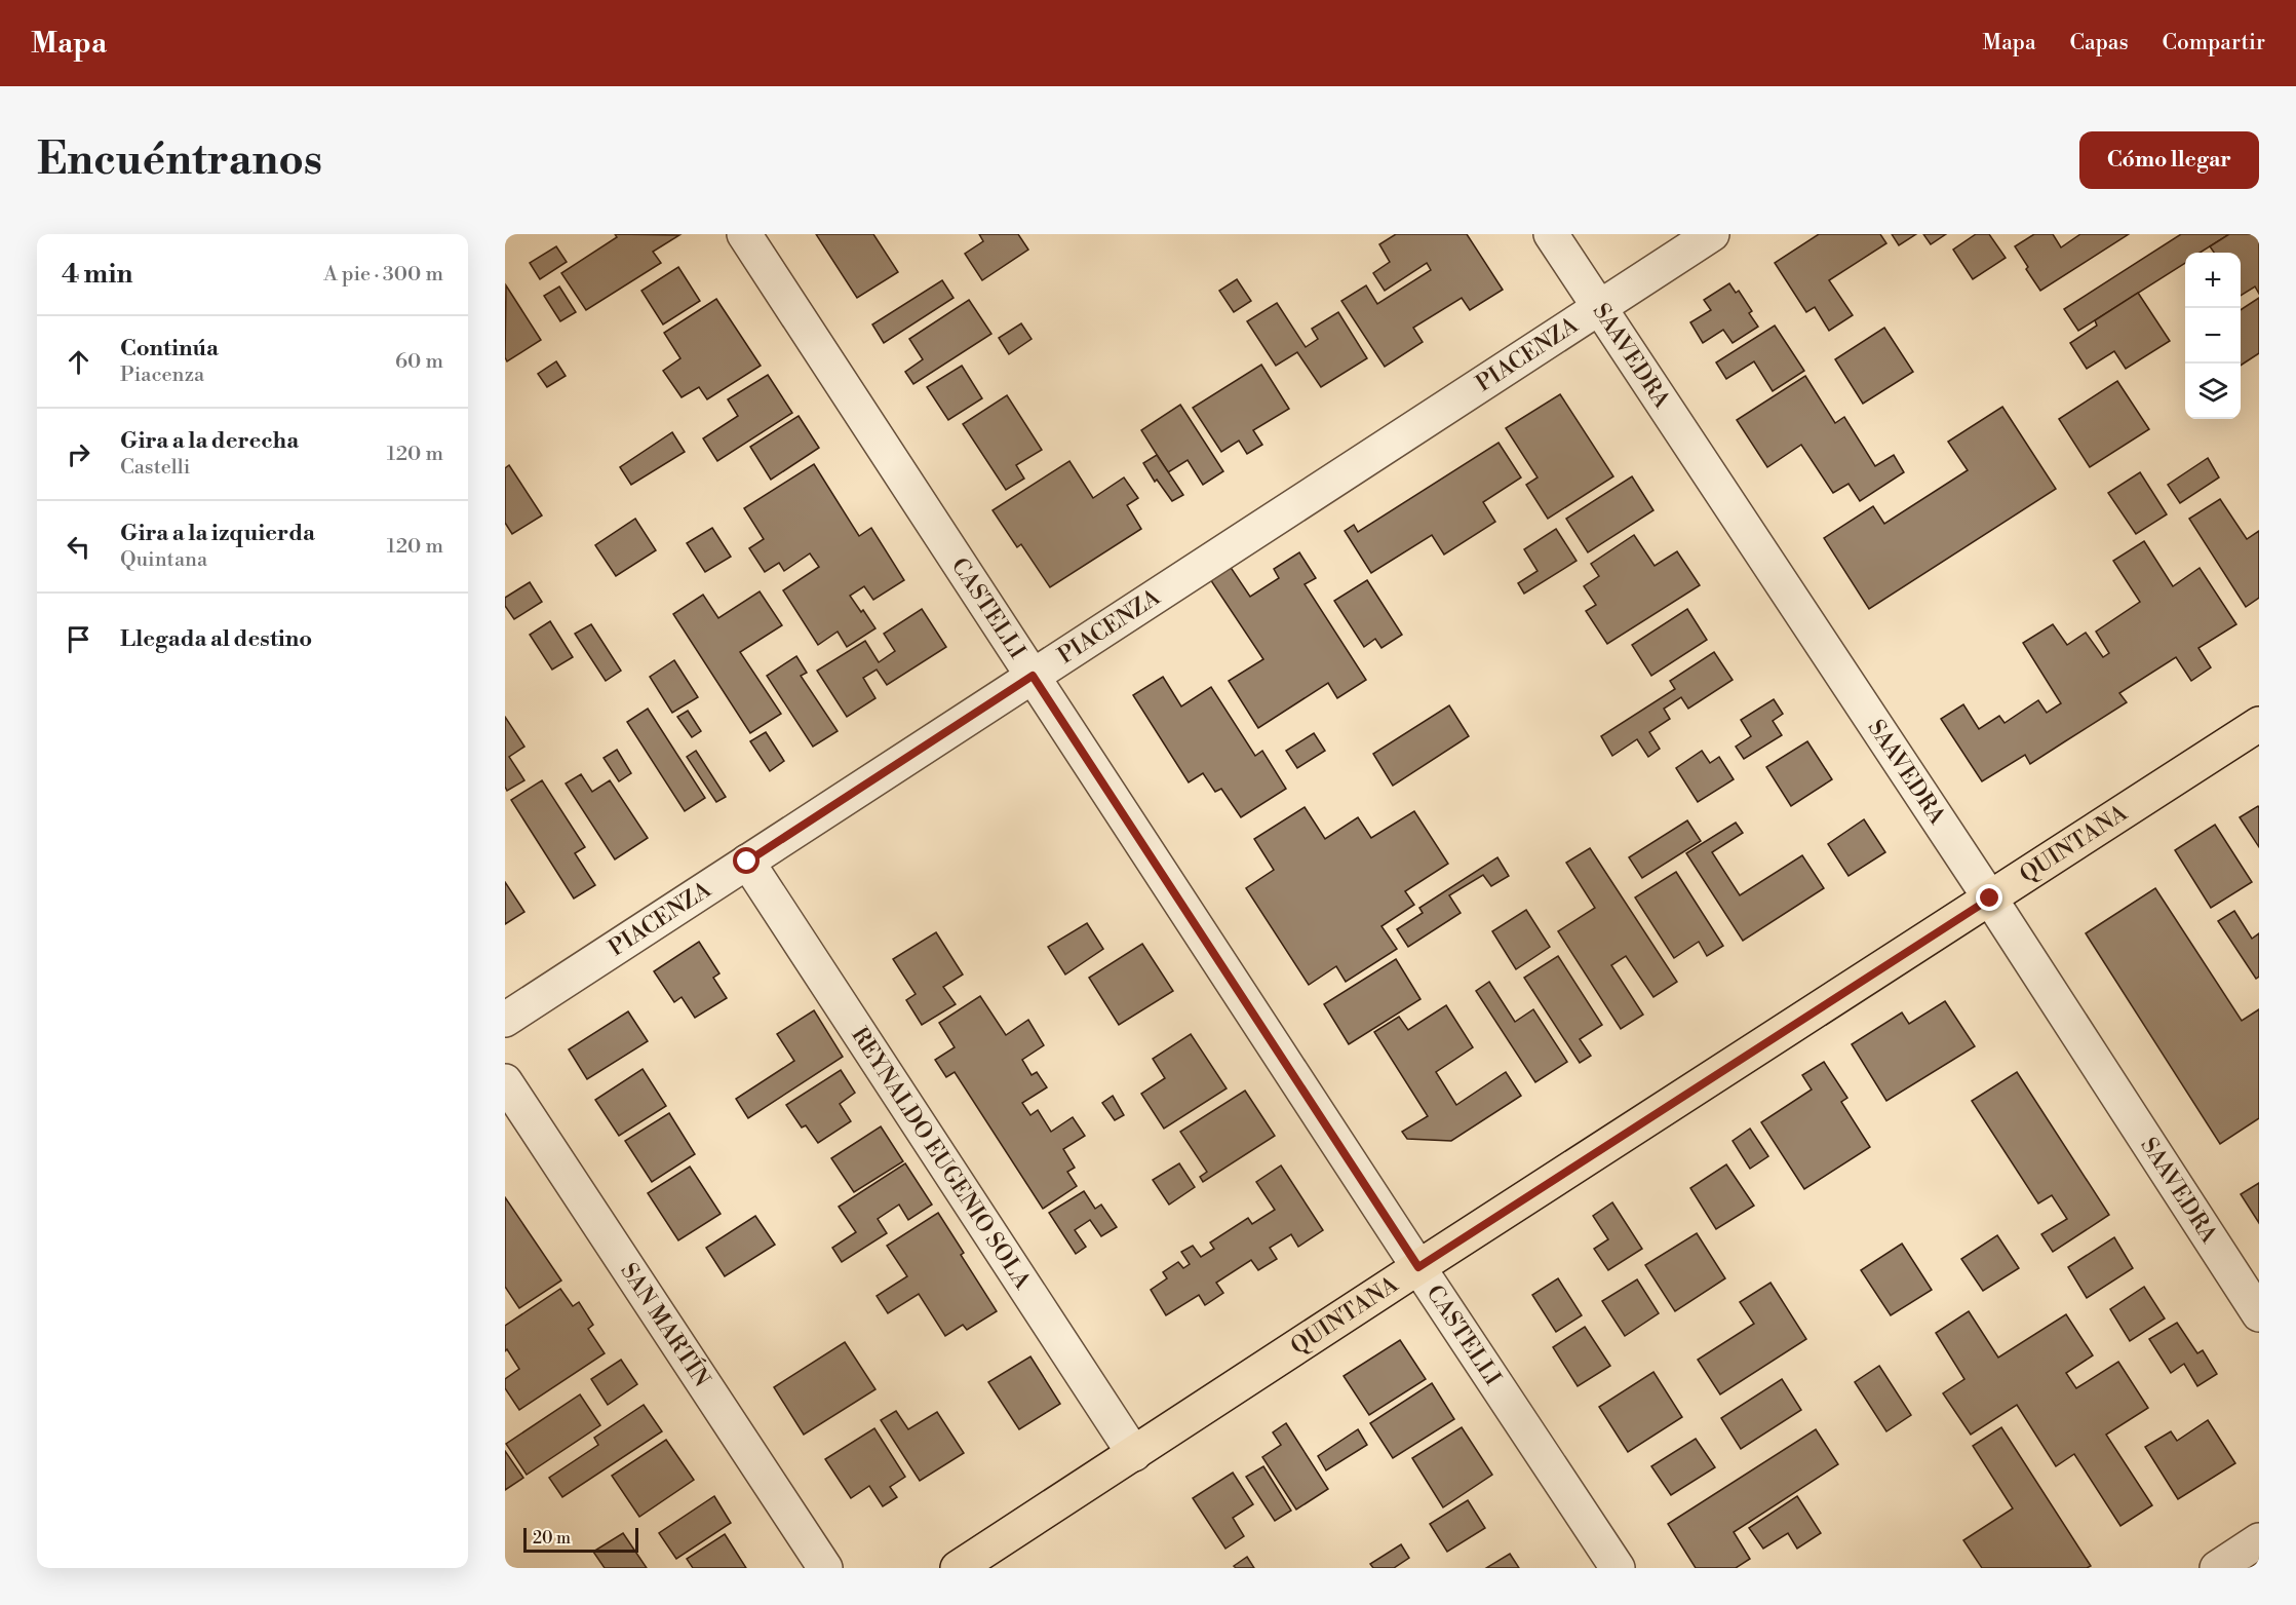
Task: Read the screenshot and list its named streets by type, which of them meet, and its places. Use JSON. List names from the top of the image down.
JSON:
{
  "streets": {
    "main road": ["QUINTANA"],
    "street": [
      "PIACENZA",
      "SAAVEDRA",
      "CASTELLI",
      "REYNALDO EUGENIO SOLA",
      "SAN MARTÍN"
    ]
  },
  "crossings": [
    ["PIACENZA", "SAAVEDRA"],
    ["PIACENZA", "CASTELLI"],
    ["PIACENZA", "REYNALDO EUGENIO SOLA"],
    ["SAAVEDRA", "QUINTANA"],
    ["CASTELLI", "QUINTANA"],
    ["QUINTANA", "REYNALDO EUGENIO SOLA"]
  ],
  "scale_bar": "20 m",
  "page": {
    "header": "Mapa",
    "nav": ["Mapa", "Capas", "Compartir"],
    "buttons": "Cómo llegar",
    "title": "Encuéntranos",
    "heading": ["4 min", "A pie · 300 m"],
    "map_buttons": ["+", "−"],
    "list": [
      ["Continúa", "Piacenza", "60 m"],
      ["Gira a la derecha", "Castelli", "120 m"],
      ["Gira a la izquierda", "Quintana", "120 m"],
      "Llegada al destino"
    ],
    "scale": "20 m"
  }
}
